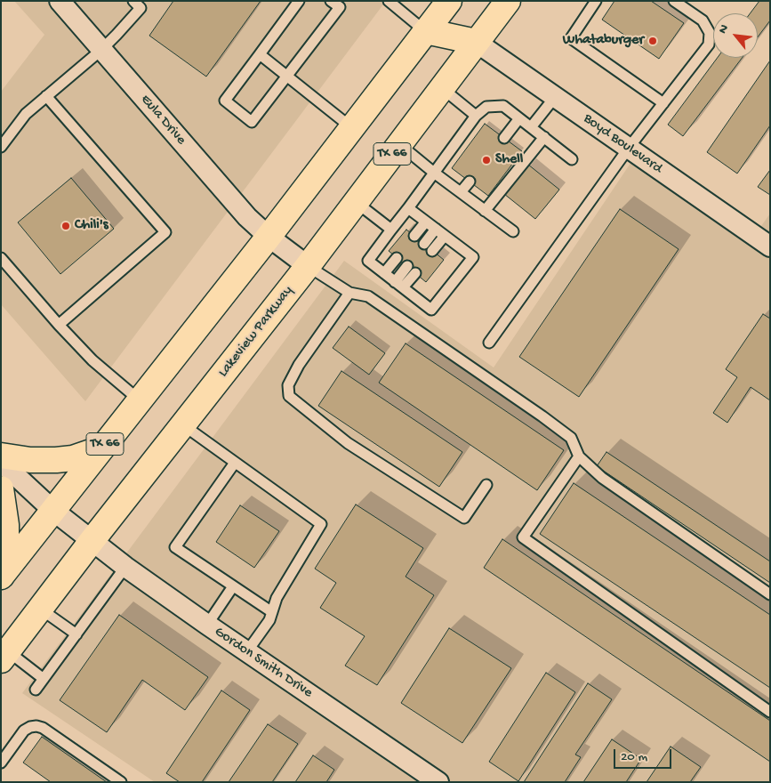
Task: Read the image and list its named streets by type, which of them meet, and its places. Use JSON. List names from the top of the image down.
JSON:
{
  "streets": {
    "main road": ["TX 66", "Lakeview Parkway"],
    "street": ["Eula Drive", "Boyd Boulevard", "Gordon Smith Drive"]
  },
  "crossings": [
    ["Eula Drive", "TX 66"],
    ["Eula Drive", "Lakeview Parkway"],
    ["Boyd Boulevard", "Lakeview Parkway"],
    ["TX 66", "Gordon Smith Drive"],
    ["Lakeview Parkway", "Gordon Smith Drive"]
  ],
  "places": ["Whataburger", "Shell", "Chili's"],
  "scale_bar": "20 m",
  "north": "top left"
}
